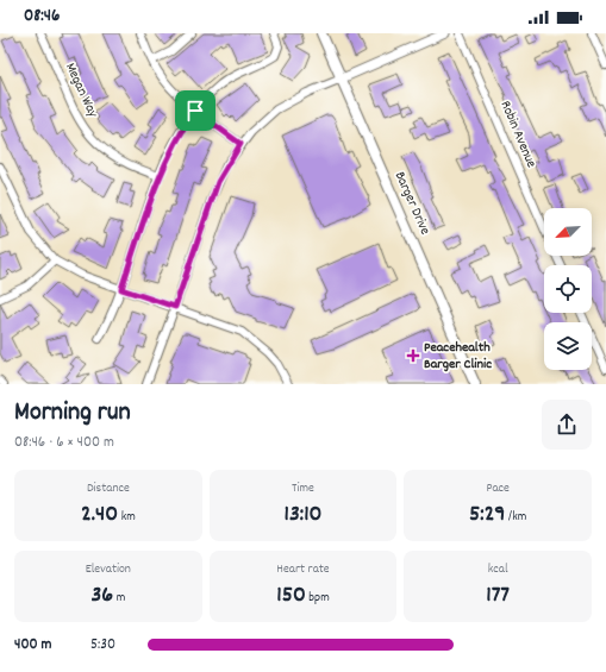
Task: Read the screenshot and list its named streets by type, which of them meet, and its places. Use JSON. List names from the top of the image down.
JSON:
{
  "streets": {
    "main road": ["Barger Drive"],
    "street": ["Megan Way", "Robin Avenue"]
  },
  "places": {
    "health": ["Peacehealth Barger Clinic"]
  },
  "north": "bottom left",
  "page": {
    "status": "08:46",
    "heading": ["Morning run", "08:46 · 6 × 400 m"],
    "stats": [
      ["Distance", "2.40 km"],
      ["Time", "13:10"],
      ["Pace", "5:29 /km"],
      ["Elevation", "36 m"],
      ["Heart rate", "150 bpm"],
      ["kcal", "177"]
    ],
    "list": [
      {
        "name": "400 m",
        "note": "5:30"
      }
    ]
  }
}
